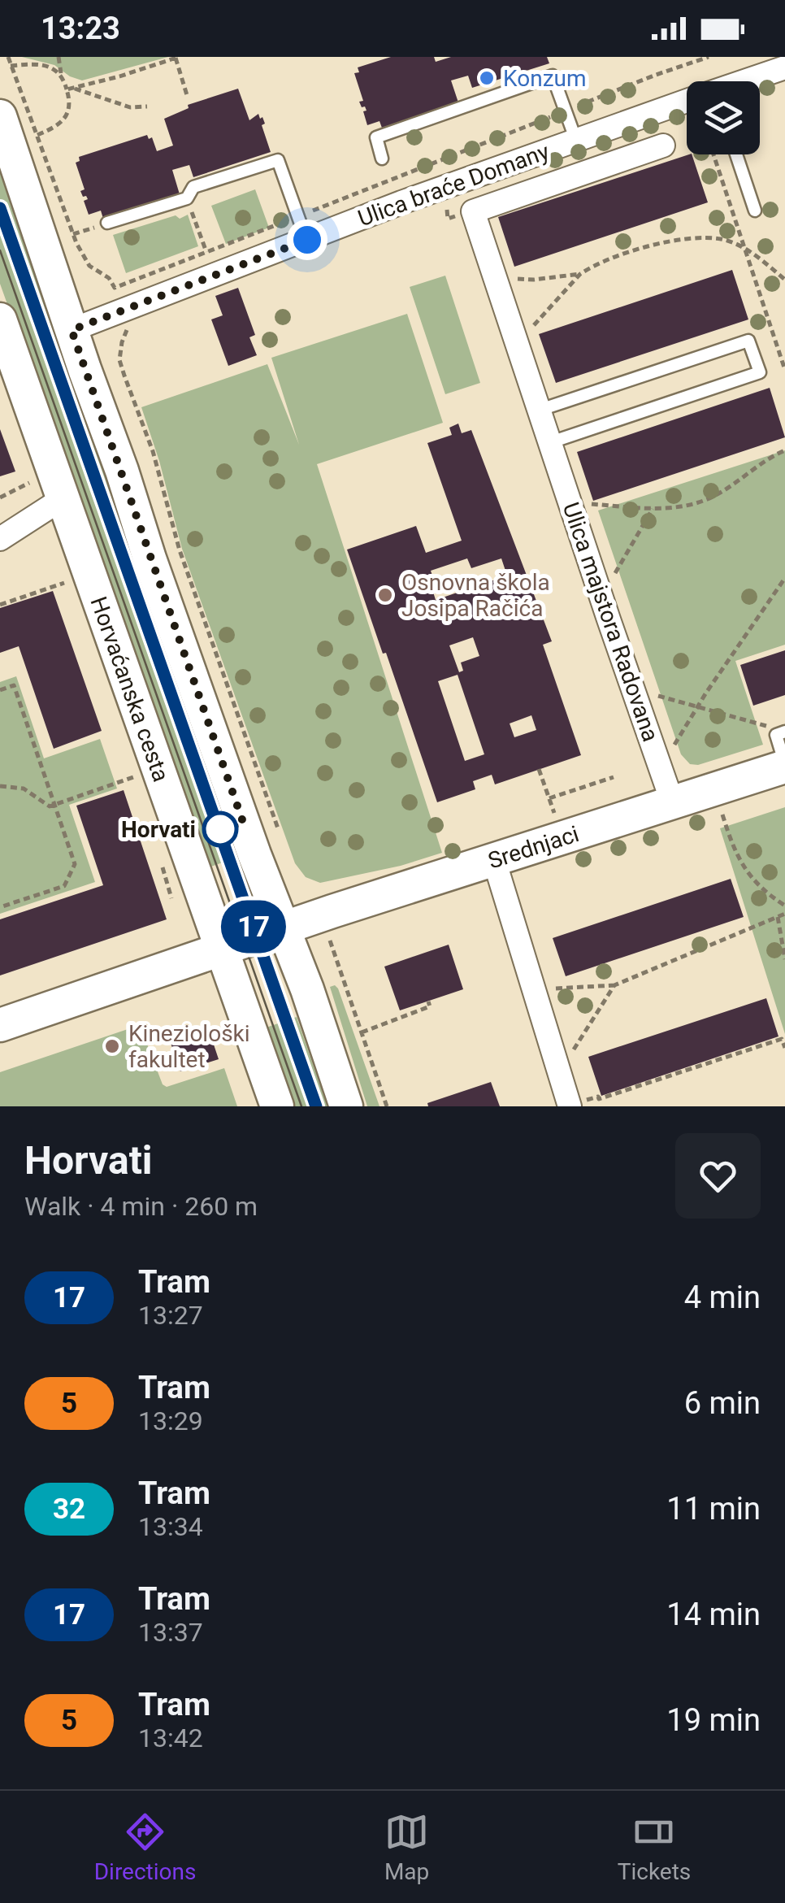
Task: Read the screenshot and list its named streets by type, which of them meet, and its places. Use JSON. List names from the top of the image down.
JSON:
{
  "streets": {
    "street": [
      "Ulica braće Domany",
      "Ulica majstora Radovana",
      "Horvaćanska cesta",
      "Srednjaci"
    ]
  },
  "crossings": [
    ["Ulica majstora Radovana", "Srednjaci"],
    ["Horvaćanska cesta", "Srednjaci"]
  ],
  "places": [
    "Konzum",
    "Osnovna škola Josipa Račića",
    "Horvati",
    "Kineziološki fakultet"
  ],
  "lines": ["tram line 17"],
  "page": {
    "status": "13:23",
    "on_map": "17",
    "heading": ["Horvati", "Walk · 4 min · 260 m"],
    "list": [
      {
        "mark": "17",
        "name": "Tram",
        "note": "13:27",
        "value": "4 min"
      },
      {
        "mark": "5",
        "name": "Tram",
        "note": "13:29",
        "value": "6 min"
      },
      {
        "mark": "32",
        "name": "Tram",
        "note": "13:34",
        "value": "11 min"
      },
      {
        "mark": "17",
        "name": "Tram",
        "note": "13:37",
        "value": "14 min"
      },
      {
        "mark": "5",
        "name": "Tram",
        "note": "13:42",
        "value": "19 min"
      }
    ],
    "tabs": ["Directions", "Map", "Tickets"]
  }
}
